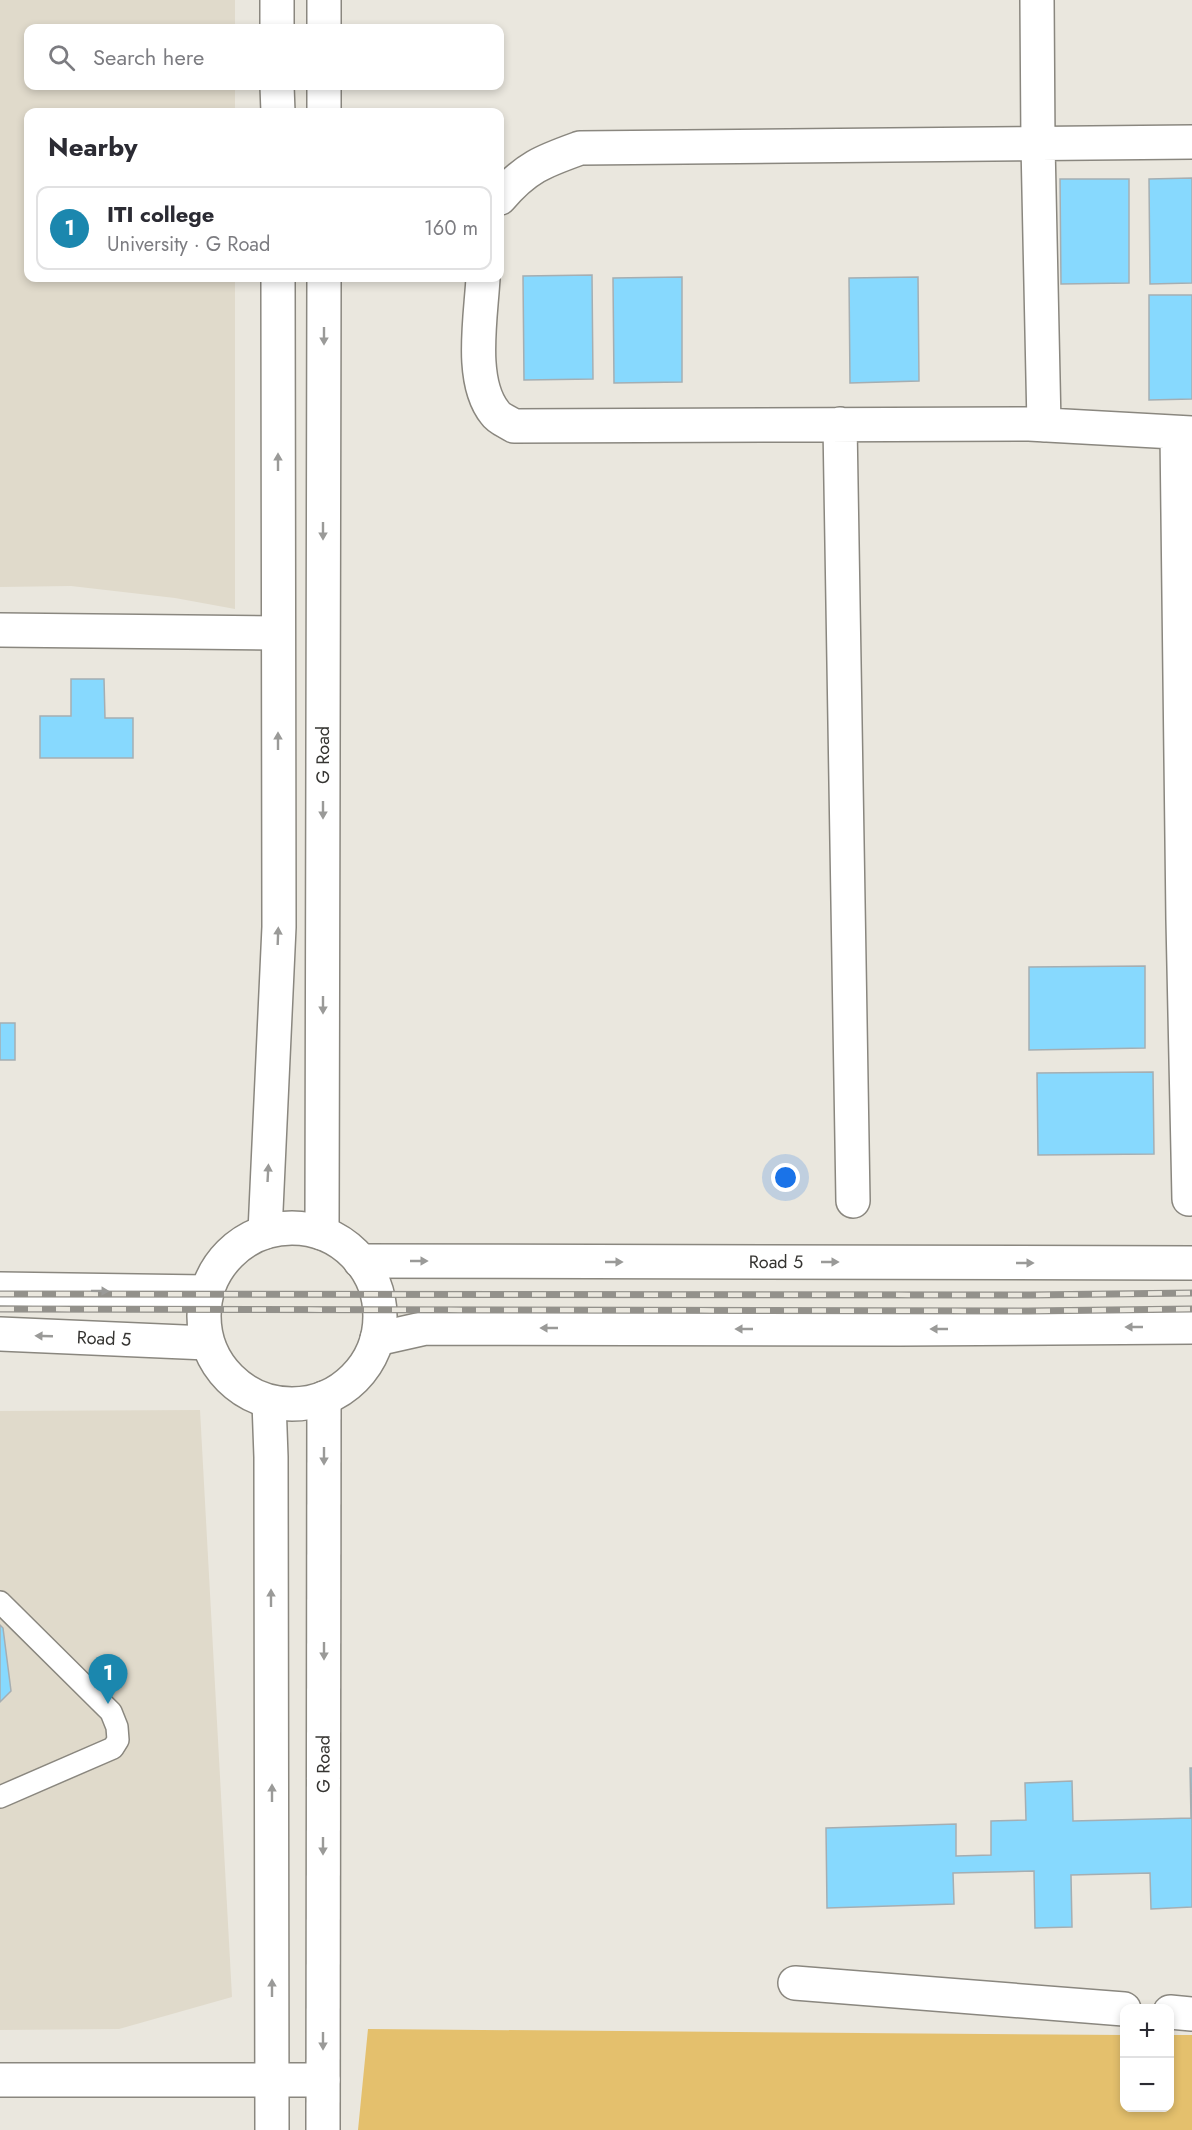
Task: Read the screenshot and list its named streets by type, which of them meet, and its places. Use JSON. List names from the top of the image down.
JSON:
{
  "streets": {
    "street": ["G Road", "Road 5"]
  },
  "crossings": [
    ["G Road", "Road 5"]
  ],
  "page": {
    "search": "Search here",
    "heading": "Nearby",
    "list": [
      {
        "mark": "1",
        "name": "ITI college",
        "note": "University · G Road",
        "value": "160 m"
      }
    ],
    "pins": "1",
    "map_buttons": ["+", "−"]
  }
}
